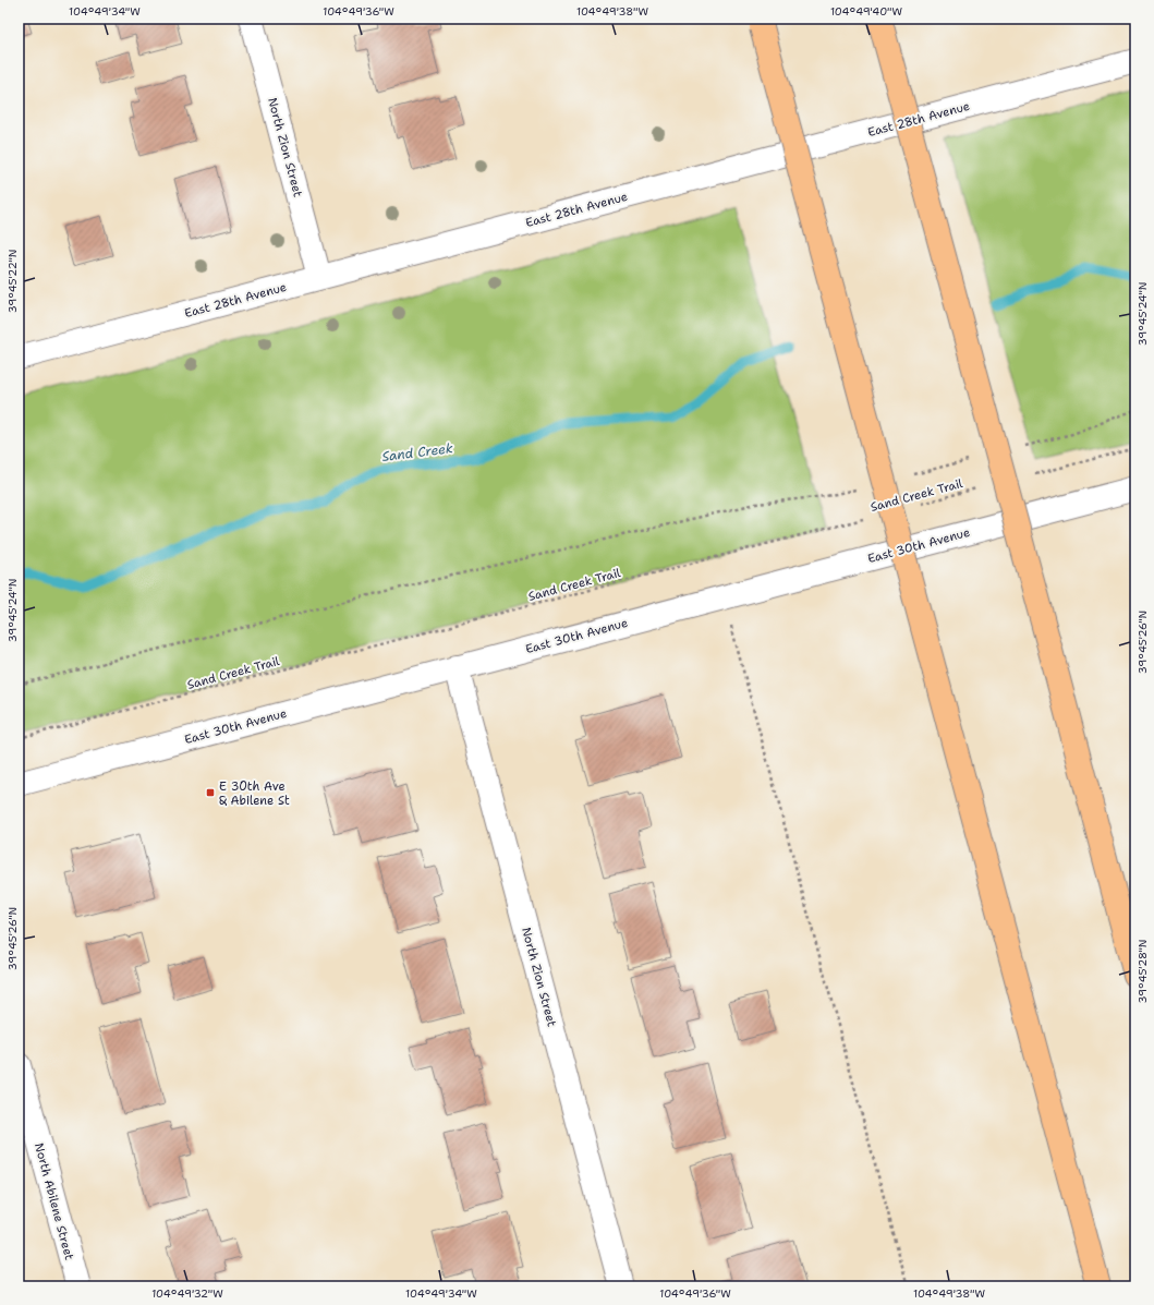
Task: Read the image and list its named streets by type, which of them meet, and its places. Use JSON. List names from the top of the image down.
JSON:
{
  "streets": {
    "street": [
      "East 28th Avenue",
      "North Zion Street",
      "East 30th Avenue",
      "North Abilene Street"
    ],
    "path": ["Sand Creek Trail"]
  },
  "crossings": [
    ["East 28th Avenue", "North Zion Street"],
    ["North Zion Street", "East 30th Avenue"]
  ],
  "water": ["Sand Creek"],
  "places": {
    "transit": ["E 30th Ave & Abilene St"]
  },
  "coordinates": [
    "104°49'34\"W",
    "104°49'36\"W",
    "104°49'38\"W",
    "104°49'40\"W",
    "39°45'22\"N",
    "39°45'24\"N",
    "39°45'26\"N",
    "39°45'28\"N",
    "104°49'32\"W"
  ]
}
